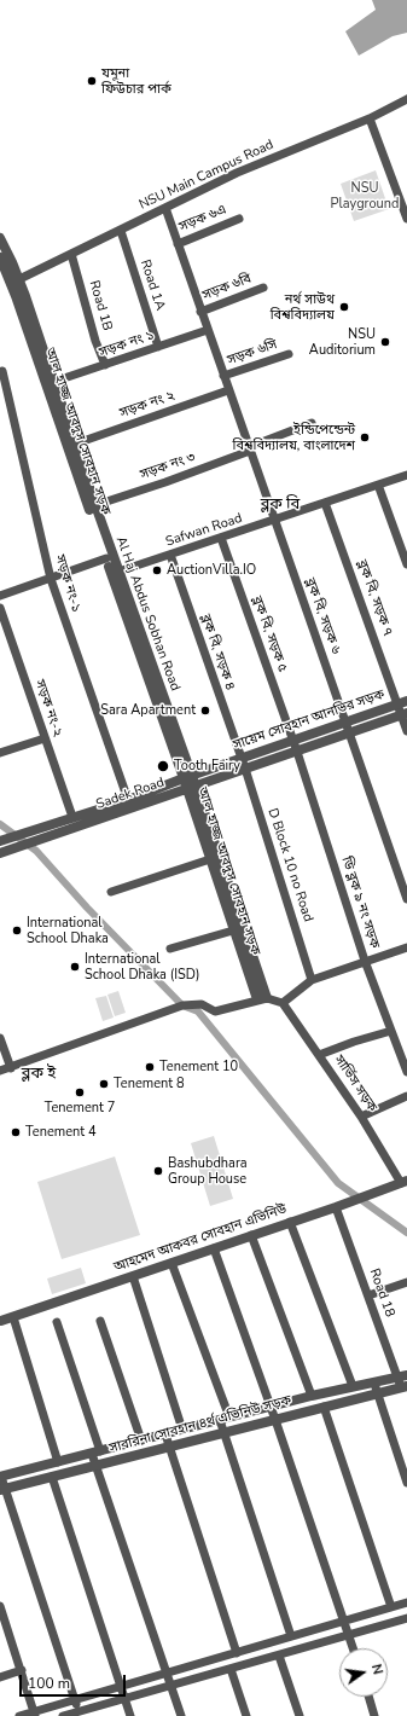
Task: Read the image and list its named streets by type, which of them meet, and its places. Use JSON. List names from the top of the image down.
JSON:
{
  "streets": {
    "street": [
      "NSU Main Campus Road",
      "সড়ক ৬এ",
      "Road 1A",
      "সড়ক ৬বি",
      "Road 1B",
      "সড়ক নং ১",
      "সড়ক ৬সি",
      "সড়ক নং ২",
      "আল হাজ্জ আবদুস সোবহান সড়ক",
      "সড়ক নং ৩",
      "Safwan Road",
      "সড়ক নং-১",
      "ব্লক বি, সড়ক ৭",
      "Al Haj Abdus Sobhan Road",
      "ব্লক বি, সড়ক ৬",
      "ব্লক বি, সড়ক ৫",
      "ব্লক বি, সড়ক ৪",
      "সড়ক নং-২",
      "সায়েম সোবহান আনভির সড়ক",
      "Sadek Road",
      "D Block 10 no Road",
      "ডি ব্লক ৯ নং সড়ক",
      "সার্ভিস সড়ক",
      "আহমেদ আকবর সোবহান এভিনিউ",
      "Road 18",
      "সাবরিনা সোবহান ৪র্থ এভিনিউ সড়ক"
    ]
  },
  "crossings": [
    ["NSU Main Campus Road", "Road 1A"],
    ["NSU Main Campus Road", "Road 1B"],
    ["NSU Main Campus Road", "Al Haj Abdus Sobhan Road"],
    ["NSU Main Campus Road", "ব্লক বি, সড়ক ৬"],
    ["সড়ক ৬এ", "ব্লক বি, সড়ক ৬"],
    ["Road 1A", "সড়ক নং ১"],
    ["সড়ক ৬বি", "ব্লক বি, সড়ক ৬"],
    ["Road 1B", "সড়ক নং ১"],
    ["সড়ক নং ১", "Al Haj Abdus Sobhan Road"],
    ["সড়ক নং ১", "ব্লক বি, সড়ক ৬"],
    ["সড়ক ৬সি", "ব্লক বি, সড়ক ৬"],
    ["সড়ক নং ২", "Al Haj Abdus Sobhan Road"],
    ["সড়ক নং ২", "ব্লক বি, সড়ক ৬"],
    ["আল হাজ্জ আবদুস সোবহান সড়ক", "Al Haj Abdus Sobhan Road"],
    ["আল হাজ্জ আবদুস সোবহান সড়ক", "সায়েম সোবহান আনভির সড়ক"],
    ["আল হাজ্জ আবদুস সোবহান সড়ক", "Sadek Road"],
    ["সড়ক নং ৩", "Al Haj Abdus Sobhan Road"],
    ["সড়ক নং ৩", "ব্লক বি, সড়ক ৬"],
    ["Safwan Road", "ব্লক বি, সড়ক ৭"],
    ["Safwan Road", "Al Haj Abdus Sobhan Road"],
    ["Safwan Road", "ব্লক বি, সড়ক ৬"],
    ["Safwan Road", "ব্লক বি, সড়ক ৫"],
    ["Safwan Road", "ব্লক বি, সড়ক ৪"],
    ["সড়ক নং-১", "সায়েম সোবহান আনভির সড়ক"],
    ["ব্লক বি, সড়ক ৭", "সায়েম সোবহান আনভির সড়ক"],
    ["ব্লক বি, সড়ক ৭", "Sadek Road"],
    ["Al Haj Abdus Sobhan Road", "সায়েম সোবহান আনভির সড়ক"],
    ["Al Haj Abdus Sobhan Road", "Sadek Road"],
    ["ব্লক বি, সড়ক ৬", "সায়েম সোবহান আনভির সড়ক"],
    ["ব্লক বি, সড়ক ৬", "Sadek Road"],
    ["ব্লক বি, সড়ক ৫", "সায়েম সোবহান আনভির সড়ক"],
    ["ব্লক বি, সড়ক ৫", "ডি ব্লক ৯ নং সড়ক"],
    ["ব্লক বি, সড়ক ৪", "সায়েম সোবহান আনভির সড়ক"],
    ["ব্লক বি, সড়ক ৪", "D Block 10 no Road"],
    ["সড়ক নং-২", "সায়েম সোবহান আনভির সড়ক"],
    ["সায়েম সোবহান আনভির সড়ক", "D Block 10 no Road"],
    ["সায়েম সোবহান আনভির সড়ক", "ডি ব্লক ৯ নং সড়ক"],
    ["Sadek Road", "D Block 10 no Road"],
    ["Sadek Road", "ডি ব্লক ৯ নং সড়ক"],
    ["সার্ভিস সড়ক", "আহমেদ আকবর সোবহান এভিনিউ"],
    ["আহমেদ আকবর সোবহান এভিনিউ", "Road 18"],
    ["Road 18", "সাবরিনা সোবহান ৪র্থ এভিনিউ সড়ক"]
  ],
  "districts": ["ব্লক বি", "ব্লক ই"],
  "parks": ["NSU Playground"],
  "places": [
    "যমুনা ফিউচার পার্ক",
    "নর্থ সাউথ বিশ্ববিদ্যালয়",
    "NSU Auditorium",
    "ইন্ডিপেন্ডেন্ট বিশ্ববিদ্যালয়, বাংলাদেশ",
    "AuctionVilla.IO",
    "Sara Apartment",
    "Tooth Fairy",
    "International School Dhaka",
    "International School Dhaka (ISD)",
    "Tenement 10",
    "Tenement 8",
    "Tenement 7",
    "Tenement 4",
    "Bashubdhara Group House"
  ],
  "scale_bar": "100 m",
  "north": "right"
}
